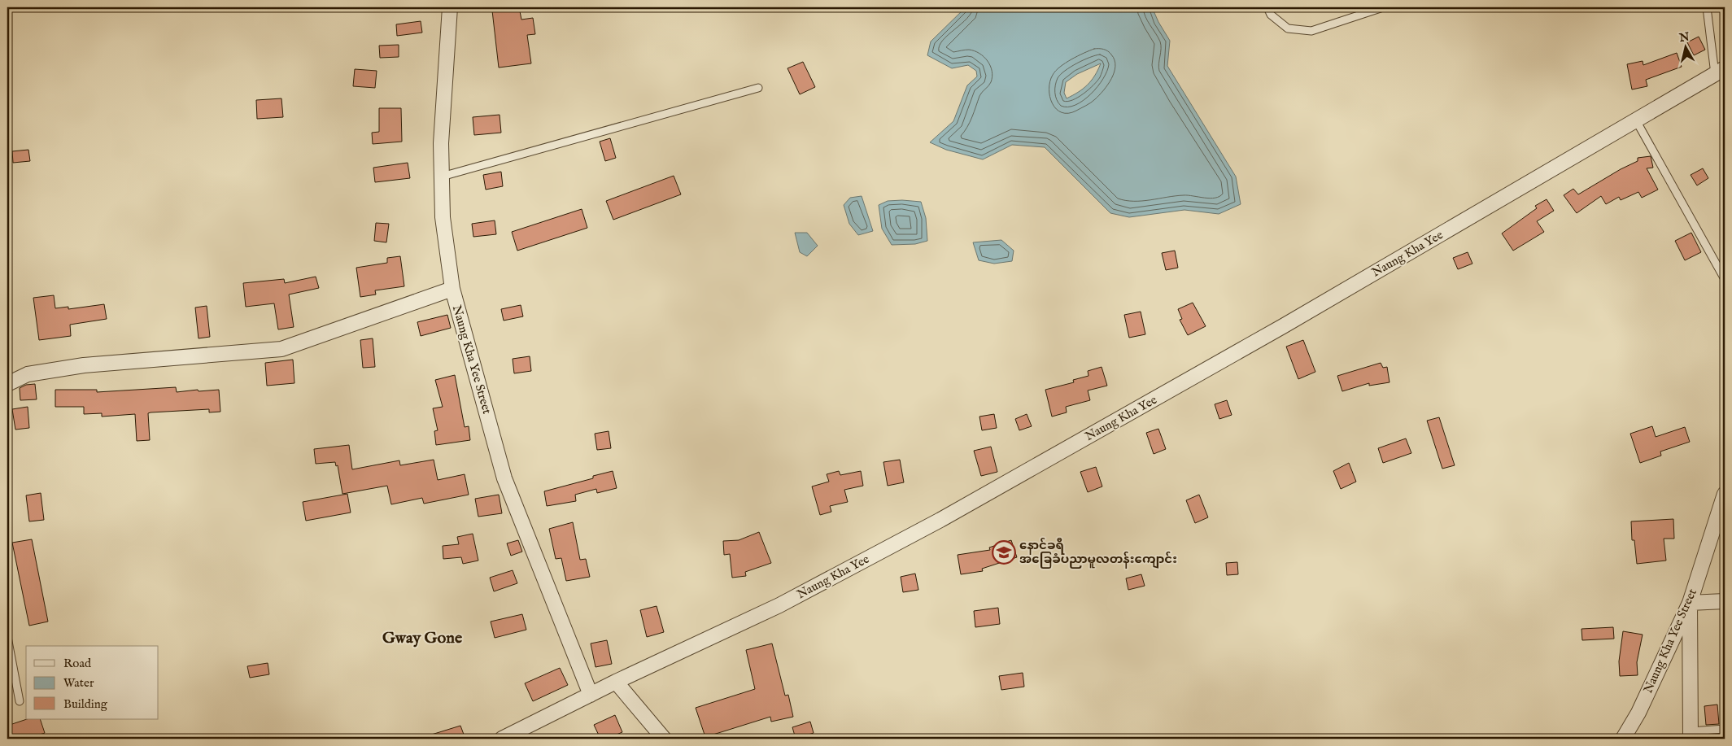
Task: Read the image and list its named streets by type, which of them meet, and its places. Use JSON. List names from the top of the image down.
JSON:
{
  "streets": {
    "street": ["Naung Kha Yee", "Naung Kha Yee Street"]
  },
  "crossings": [
    ["Naung Kha Yee", "Naung Kha Yee Street"]
  ],
  "districts": ["Gway Gone"],
  "places": {
    "school or university": ["နောင်ခရီ အခြေခံပညာမူလတန်းကျောင်း"]
  },
  "legend": ["Road", "Water", "Building"],
  "north": "top"
}
